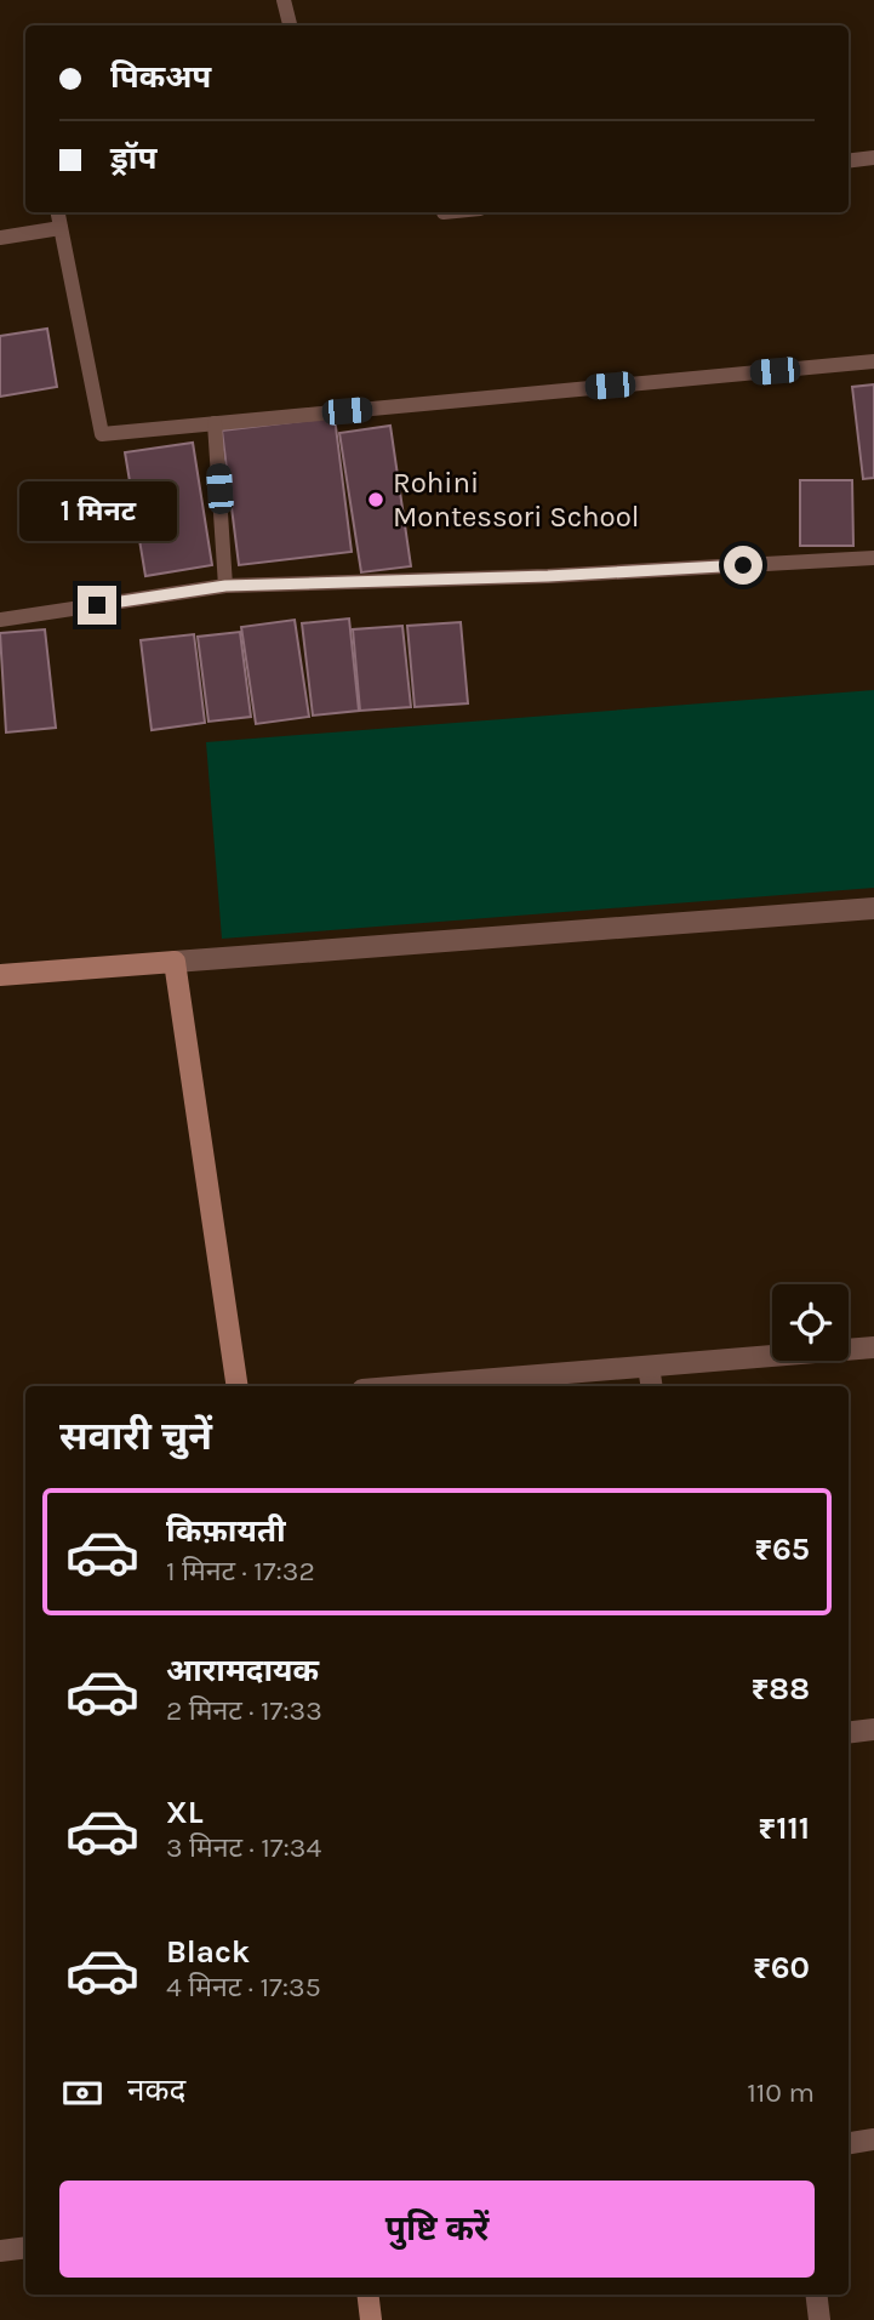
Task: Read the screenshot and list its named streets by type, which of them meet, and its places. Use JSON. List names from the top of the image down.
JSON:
{
  "places": ["Rohini Montessori School"],
  "page": {
    "banner": ["पिकअप", "ड्रॉप"],
    "bubble": "1 मिनट",
    "heading": "सवारी चुनें",
    "list": [
      {
        "name": "किफ़ायती",
        "note": "1 मिनट · 17:32",
        "value": "₹65"
      },
      {
        "name": "आरामदायक",
        "note": "2 मिनट · 17:33",
        "value": "₹88"
      },
      {
        "name": "XL",
        "note": "3 मिनट · 17:34",
        "value": "₹111"
      },
      {
        "name": "Black",
        "note": "4 मिनट · 17:35",
        "value": "₹60"
      }
    ],
    "pay": ["नकद", "110 m"],
    "buttons": "पुष्टि करें"
  }
}
